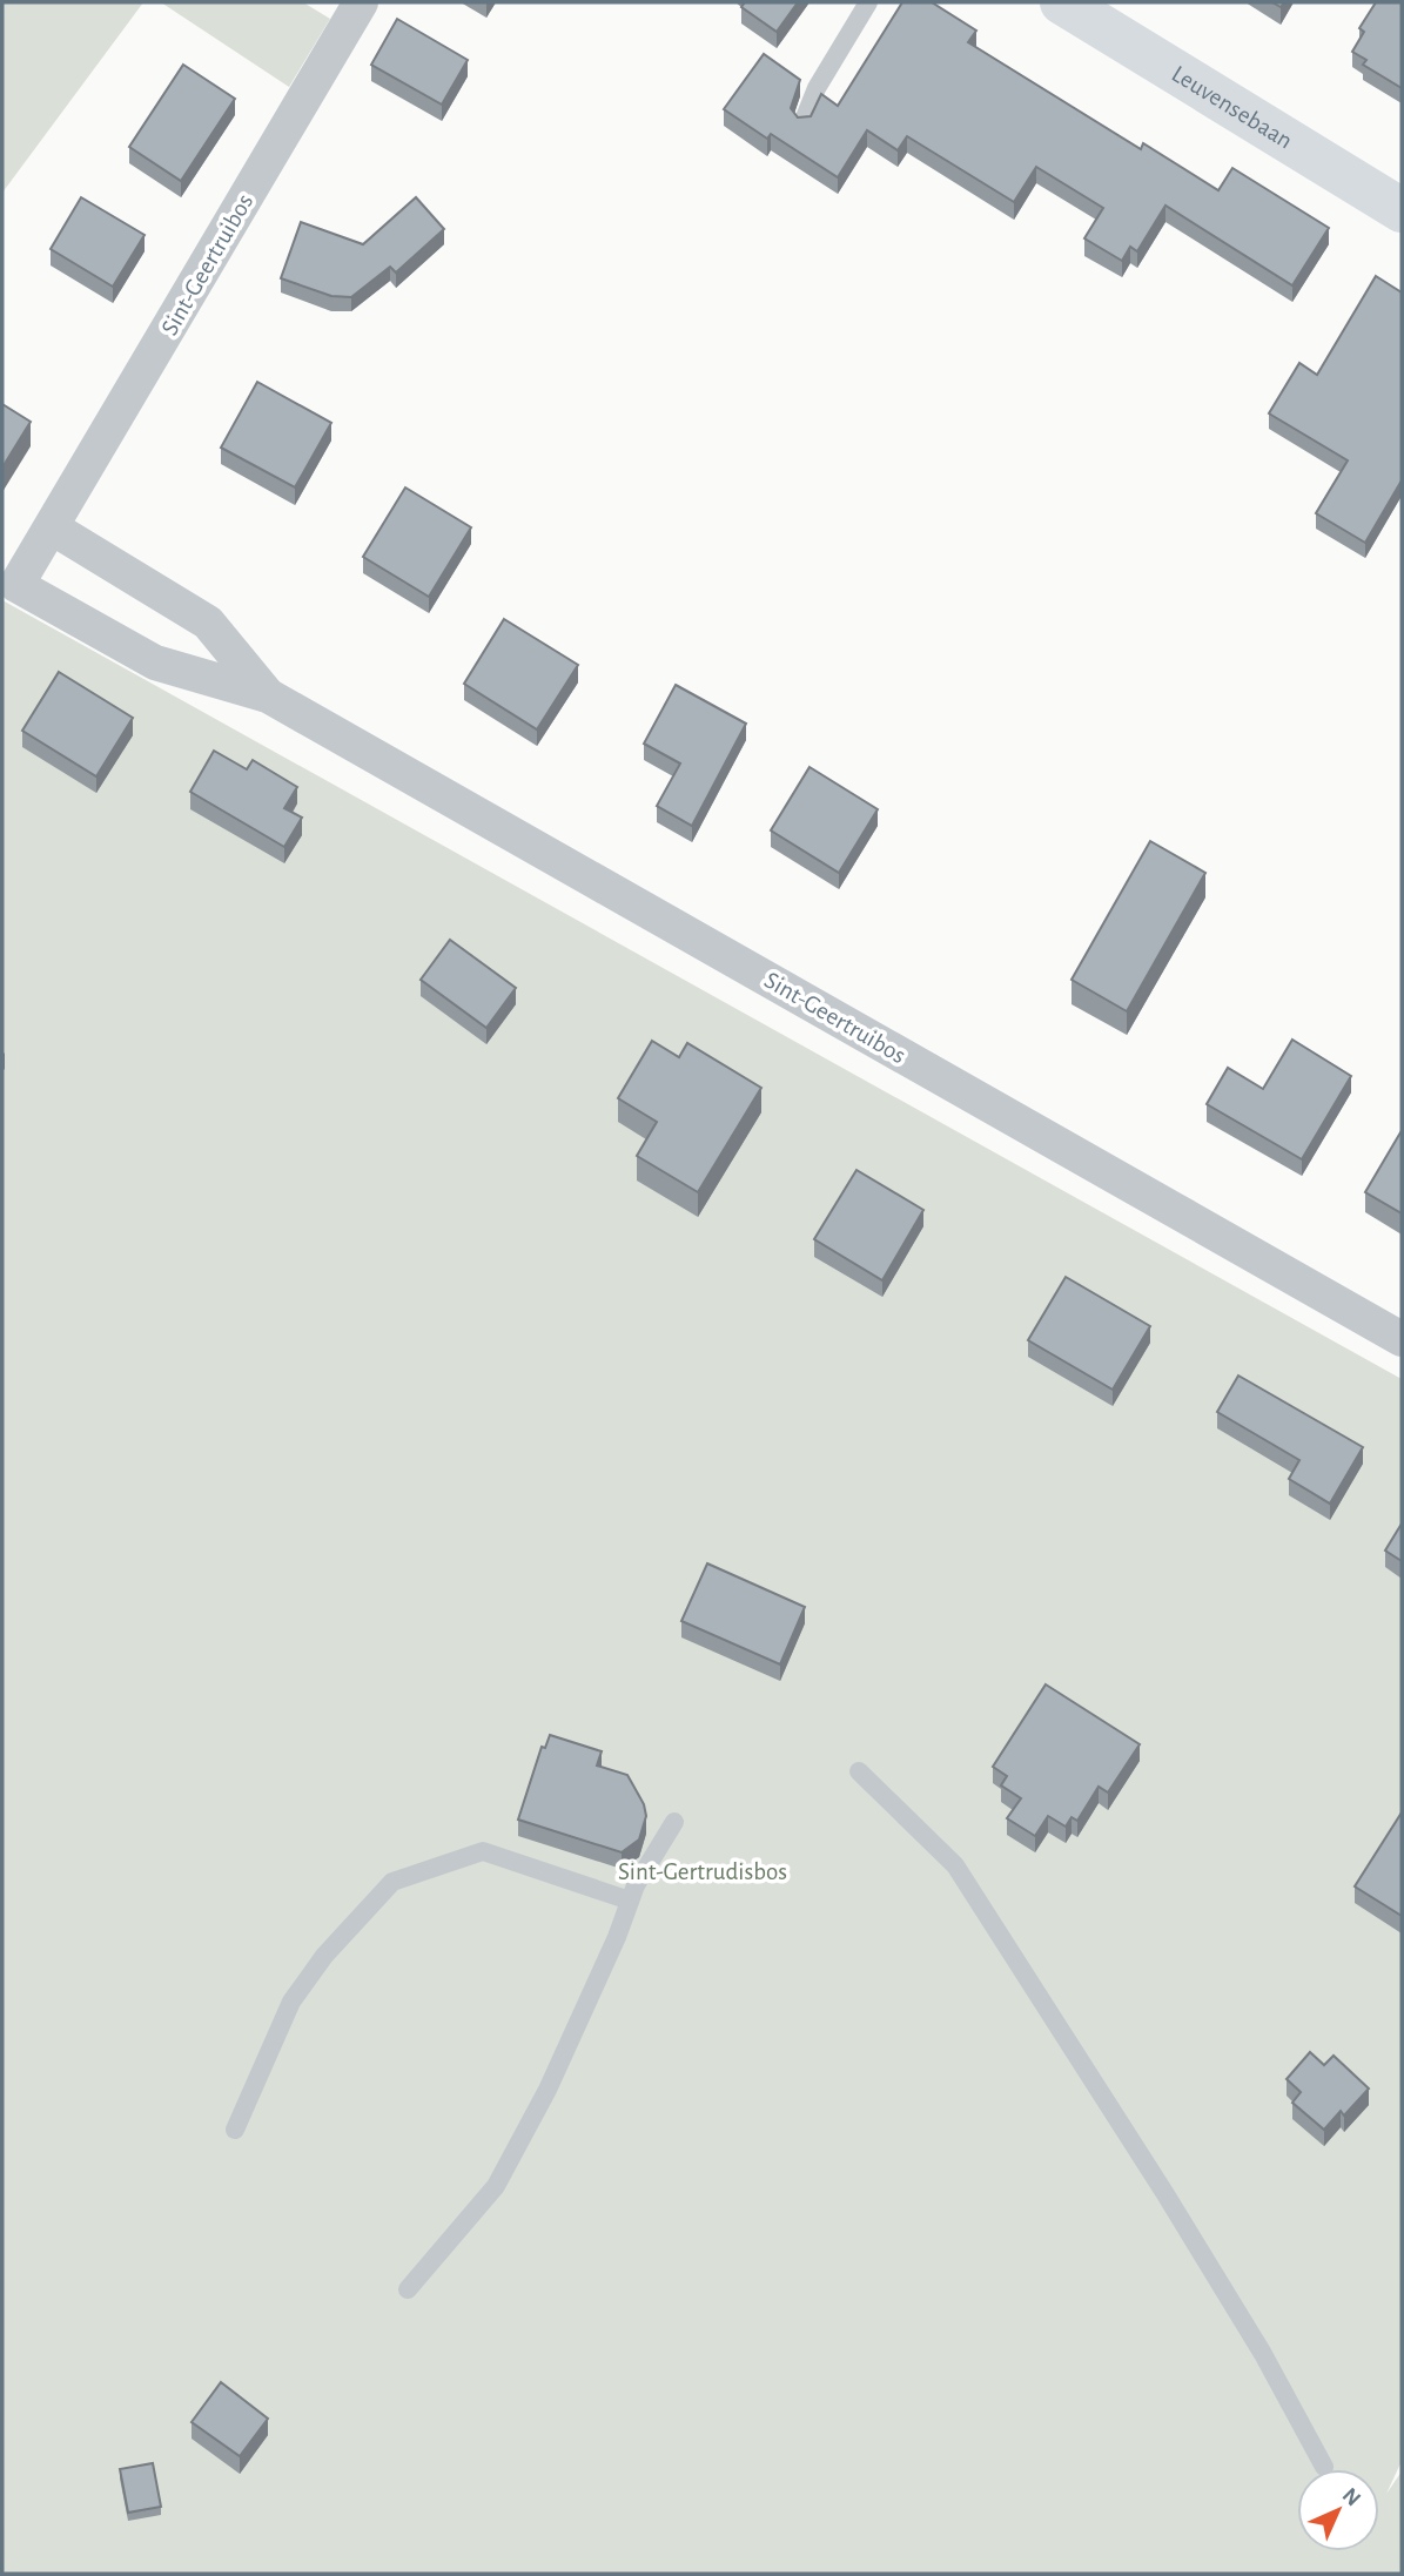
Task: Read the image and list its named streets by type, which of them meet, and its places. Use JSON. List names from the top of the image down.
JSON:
{
  "streets": {
    "street": ["Leuvensebaan", "Sint-Geertruibos"]
  },
  "parks": ["Sint-Gertrudisbos"],
  "north": "top right"
}
